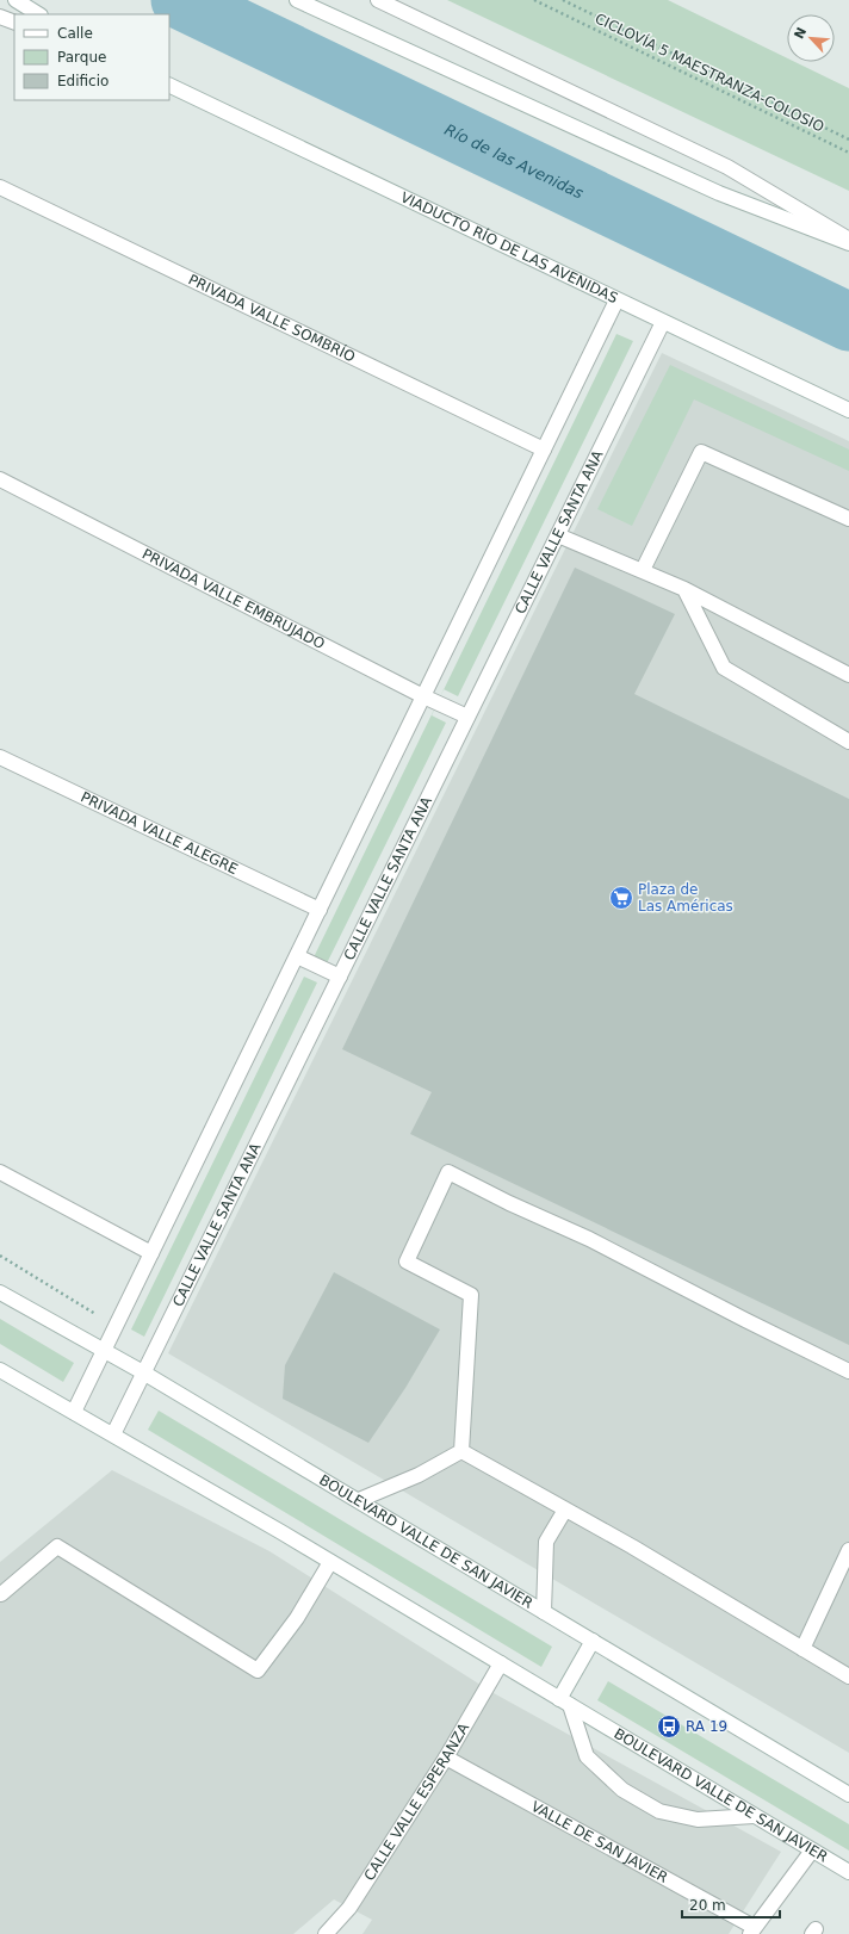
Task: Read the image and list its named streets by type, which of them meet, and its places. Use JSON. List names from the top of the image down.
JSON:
{
  "streets": {
    "street": [
      "VIADUCTO RÍO DE LAS AVENIDAS",
      "PRIVADA VALLE SOMBRÍO",
      "CALLE VALLE SANTA ANA",
      "PRIVADA VALLE EMBRUJADO",
      "PRIVADA VALLE ALEGRE",
      "BOULEVARD VALLE DE SAN JAVIER",
      "CALLE VALLE ESPERANZA",
      "VALLE DE SAN JAVIER"
    ],
    "path": ["CICLOVÍA 5 MAESTRANZA-COLOSIO"]
  },
  "crossings": [
    ["VIADUCTO RÍO DE LAS AVENIDAS", "CALLE VALLE SANTA ANA"],
    ["CALLE VALLE SANTA ANA", "PRIVADA VALLE EMBRUJADO"],
    ["CALLE VALLE SANTA ANA", "BOULEVARD VALLE DE SAN JAVIER"],
    ["BOULEVARD VALLE DE SAN JAVIER", "CALLE VALLE ESPERANZA"],
    ["CALLE VALLE ESPERANZA", "VALLE DE SAN JAVIER"]
  ],
  "water": ["Río de las Avenidas"],
  "places": {
    "supermarket": ["Plaza de Las Américas"],
    "bus stop": ["RA 19"]
  },
  "legend": ["Calle", "Parque", "Edificio"],
  "scale_bar": "20 m",
  "north": "top left"
}
